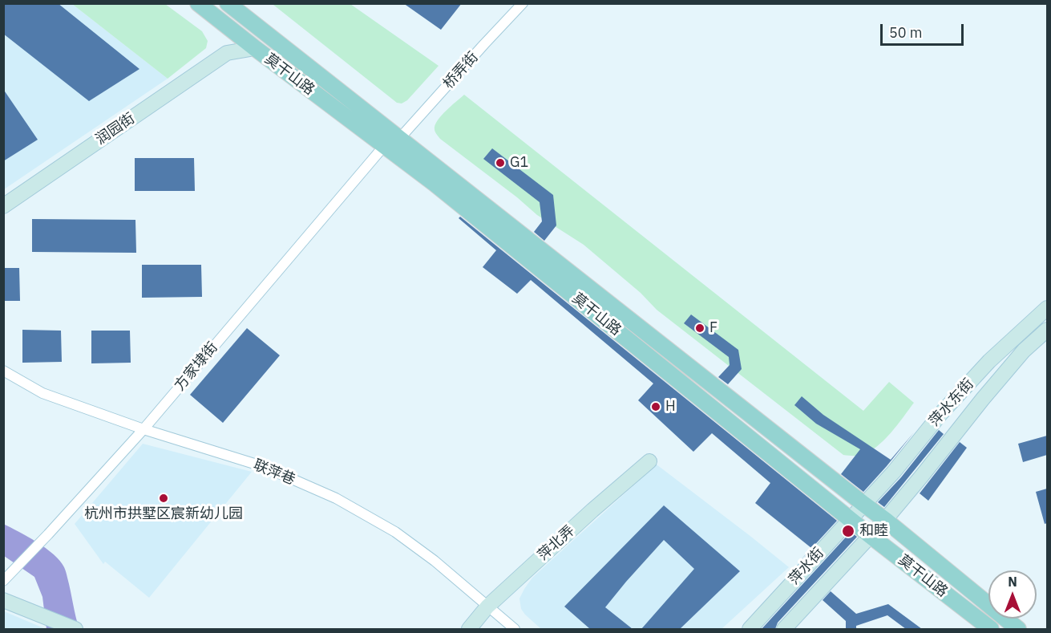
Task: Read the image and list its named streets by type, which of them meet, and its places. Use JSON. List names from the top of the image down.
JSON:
{
  "streets": {
    "main road": [
      "莫干山路",
      "润园街",
      "萍水东街",
      "萍北弄",
      "萍水街"
    ],
    "street": ["桥弄街", "方家埭街", "联萍巷"]
  },
  "crossings": [
    ["桥弄街", "莫干山路"],
    ["莫干山路", "润园街"],
    ["莫干山路", "方家埭街"],
    ["莫干山路", "萍水东街"],
    ["莫干山路", "萍水街"],
    ["方家埭街", "联萍巷"],
    ["萍水东街", "萍水街"],
    ["联萍巷", "萍北弄"]
  ],
  "places": [
    "G1",
    "F",
    "H",
    "杭州市拱墅区宸新幼儿园",
    "和睦"
  ],
  "scale_bar": "50 m",
  "north": "top"
}
